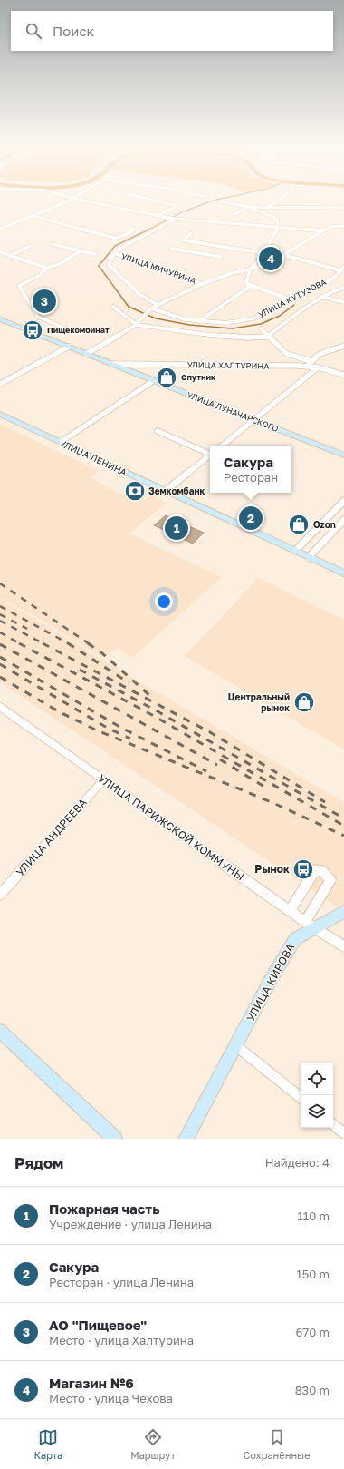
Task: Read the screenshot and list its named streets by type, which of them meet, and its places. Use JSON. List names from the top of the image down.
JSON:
{
  "streets": {
    "main road": ["УЛИЦА ЛУНАЧАРСКОГО", "УЛИЦА ЛЕНИНА", "УЛИЦА КИРОВА"],
    "street": [
      "УЛИЦА МИЧУРИНА",
      "УЛИЦА КУТУЗОВА",
      "УЛИЦА ХАЛТУРИНА",
      "УЛИЦА ПАРИЖСКОЙ КОММУНЫ",
      "УЛИЦА АНДРЕЕВА"
    ]
  },
  "crossings": [
    ["УЛИЦА МИЧУРИНА", "УЛИЦА КУТУЗОВА"],
    ["УЛИЦА МИЧУРИНА", "УЛИЦА ЛУНАЧАРСКОГО"],
    ["УЛИЦА ХАЛТУРИНА", "УЛИЦА ЛУНАЧАРСКОГО"],
    ["УЛИЦА ПАРИЖСКОЙ КОММУНЫ", "УЛИЦА АНДРЕЕВА"],
    ["УЛИЦА ПАРИЖСКОЙ КОММУНЫ", "УЛИЦА КИРОВА"]
  ],
  "places": {
    "bus stop": ["Пищекомбинат", "Рынок"],
    "shop": ["Спутник", "Ozon", "Центральный рынок"],
    "bank": ["Земкомбанк"]
  },
  "page": {
    "search": "Поиск",
    "pins": [
      "4",
      "3",
      "2",
      "1"
    ],
    "popup": ["Сакура", "Ресторан"],
    "heading": ["Рядом", "Найдено: 4"],
    "list": [
      {
        "mark": "1",
        "name": "Пожарная часть",
        "note": "Учреждение · улица Ленина",
        "value": "110 m"
      },
      {
        "mark": "2",
        "name": "Сакура",
        "note": "Ресторан · улица Ленина",
        "value": "150 m"
      },
      {
        "mark": "3",
        "name": "АО \"Пищевое\"",
        "note": "Место · улица Халтурина",
        "value": "670 m"
      },
      {
        "mark": "4",
        "name": "Магазин №6",
        "note": "Место · улица Чехова",
        "value": "830 m"
      }
    ],
    "nav": ["Карта", "Маршрут", "Сохранённые"]
  }
}
